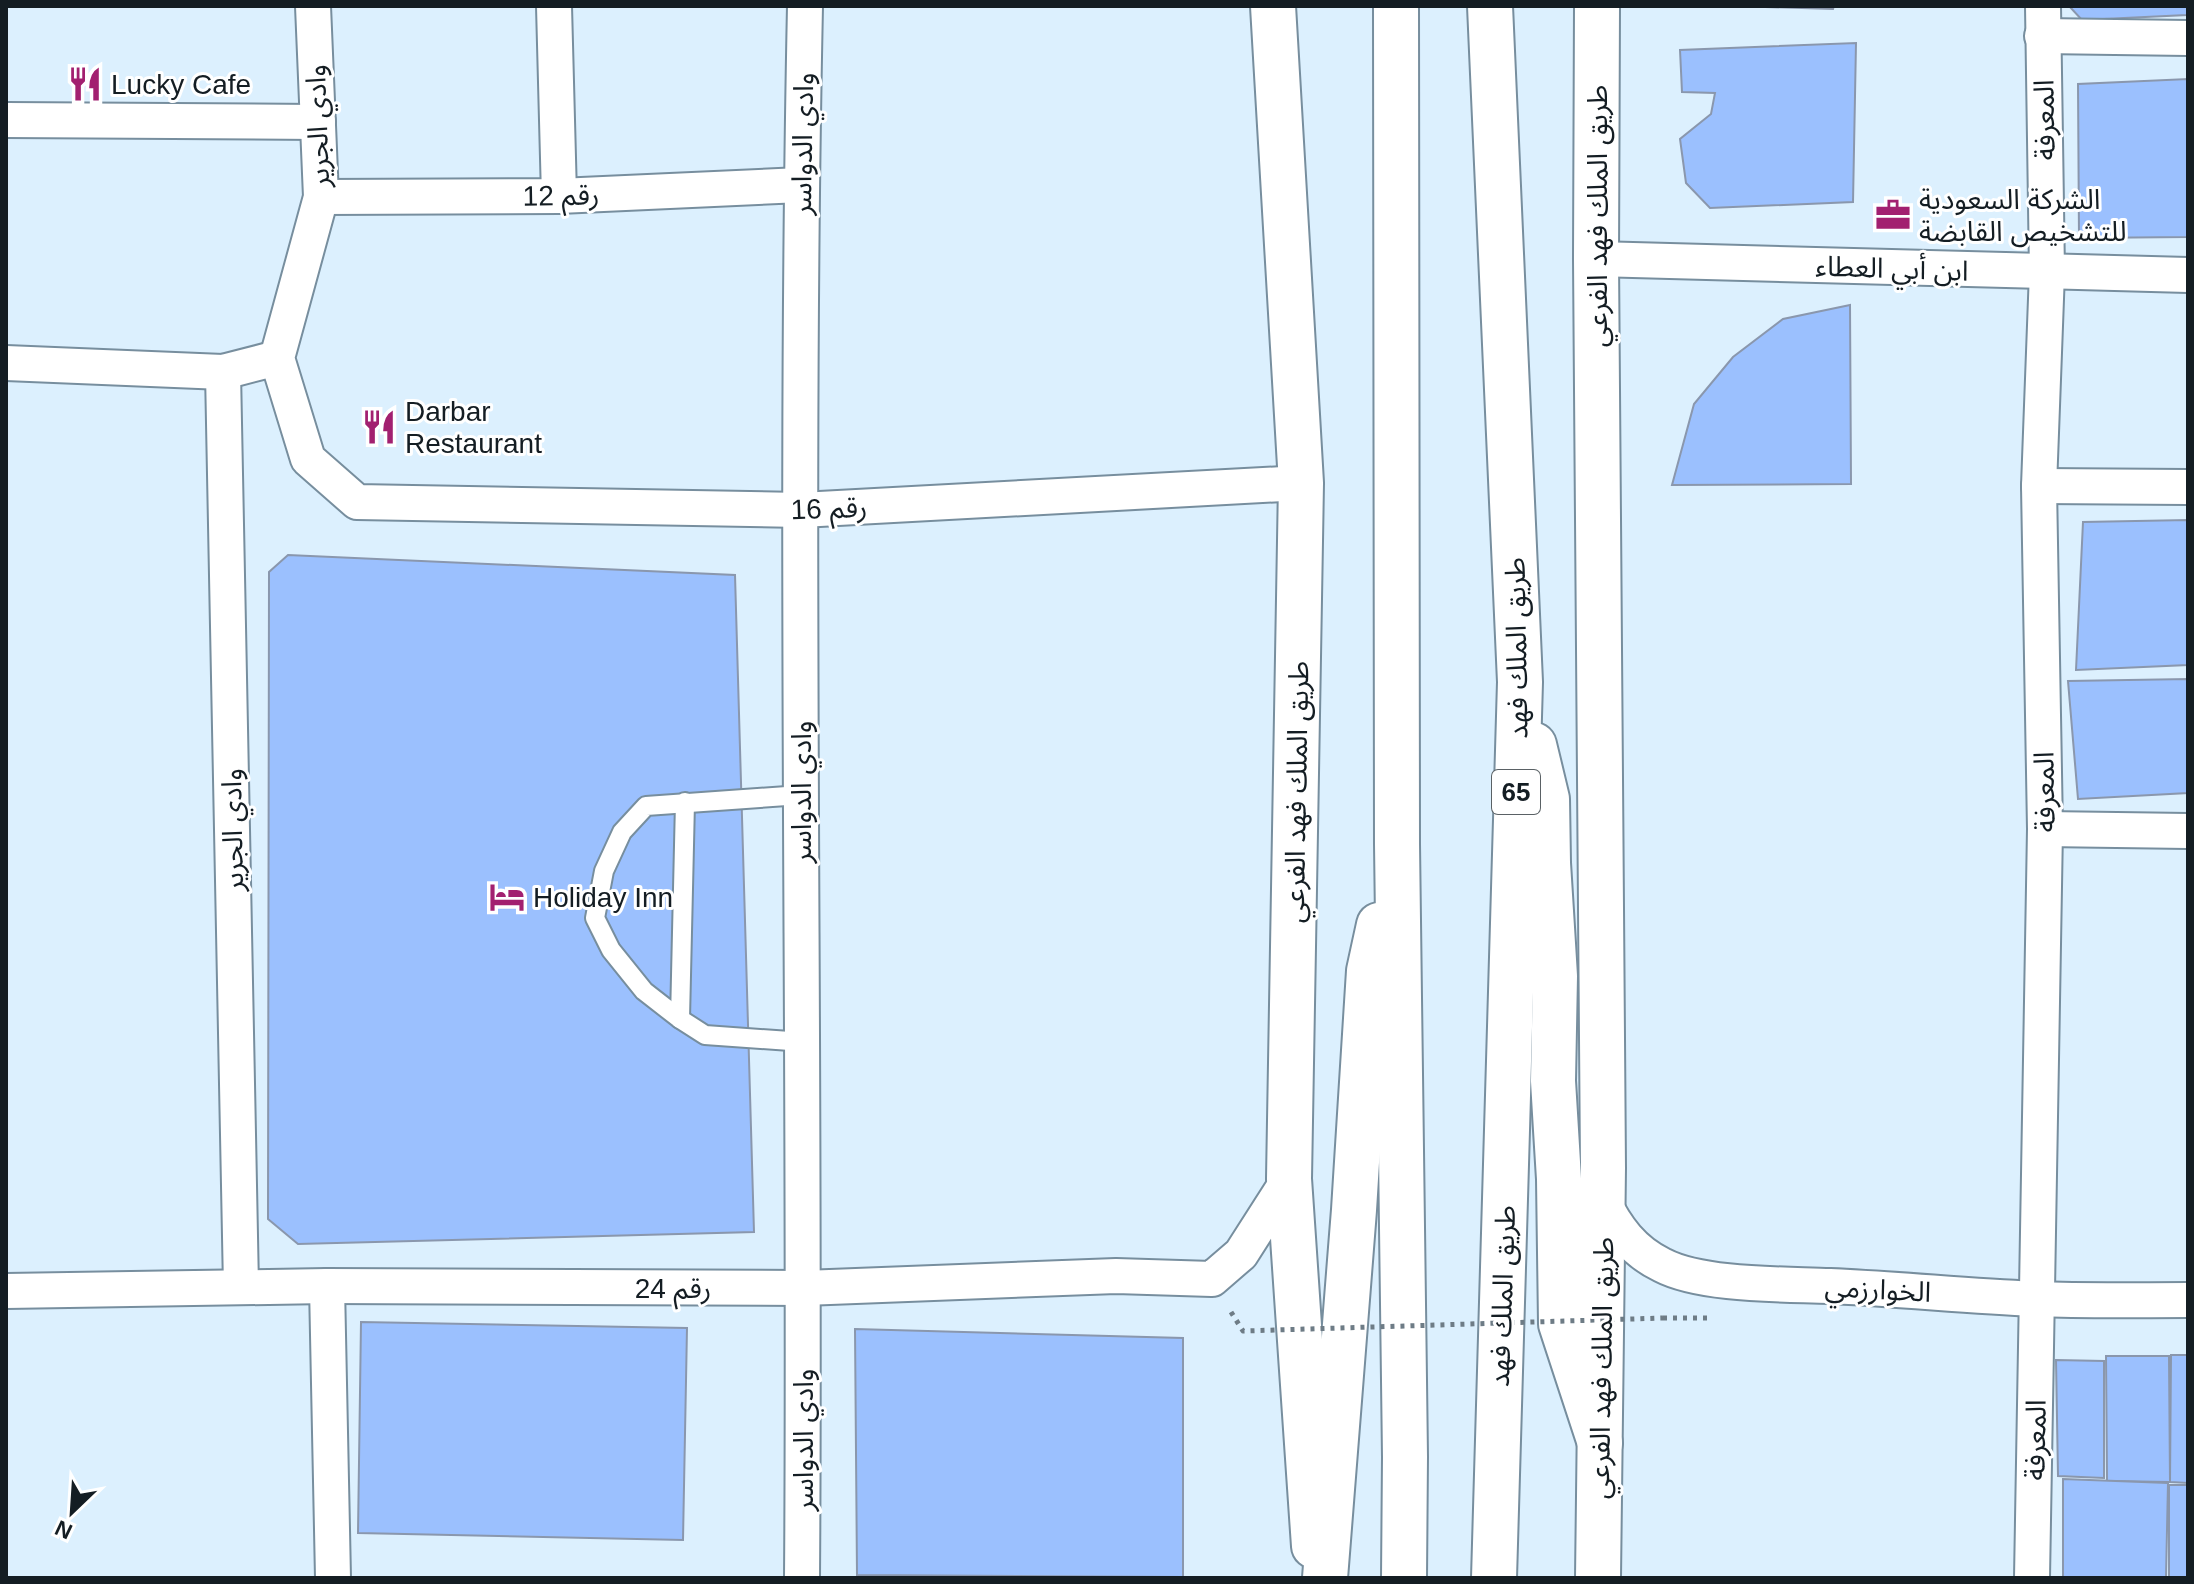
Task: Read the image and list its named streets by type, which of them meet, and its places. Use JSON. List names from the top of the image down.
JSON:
{
  "streets": {
    "main road": ["طريق الملك فهد الفرعي", "طريق الملك فهد", "65"],
    "street": [
      "المعرفة",
      "وادي الجرير",
      "وادي الدواسر",
      "رقم 12",
      "ابن أبي العطاء",
      "رقم 16",
      "رقم 24",
      "الخوارزمي"
    ]
  },
  "crossings": [
    ["المعرفة", "ابن أبي العطاء"],
    ["المعرفة", "الخوارزمي"],
    ["وادي الجرير", "رقم 12"],
    ["وادي الجرير", "رقم 16"],
    ["وادي الجرير", "رقم 24"],
    ["وادي الدواسر", "رقم 12"],
    ["وادي الدواسر", "رقم 16"],
    ["وادي الدواسر", "رقم 24"],
    ["طريق الملك فهد الفرعي", "ابن أبي العطاء"],
    ["طريق الملك فهد الفرعي", "رقم 16"],
    ["طريق الملك فهد الفرعي", "رقم 24"],
    ["طريق الملك فهد الفرعي", "الخوارزمي"]
  ],
  "places": {
    "restaurant": ["Lucky Cafe", "Darbar Restaurant"],
    "office": ["الشركة السعودية للتشخيص القابضة"],
    "hotel": ["Holiday Inn"]
  },
  "north": "bottom left"
}
